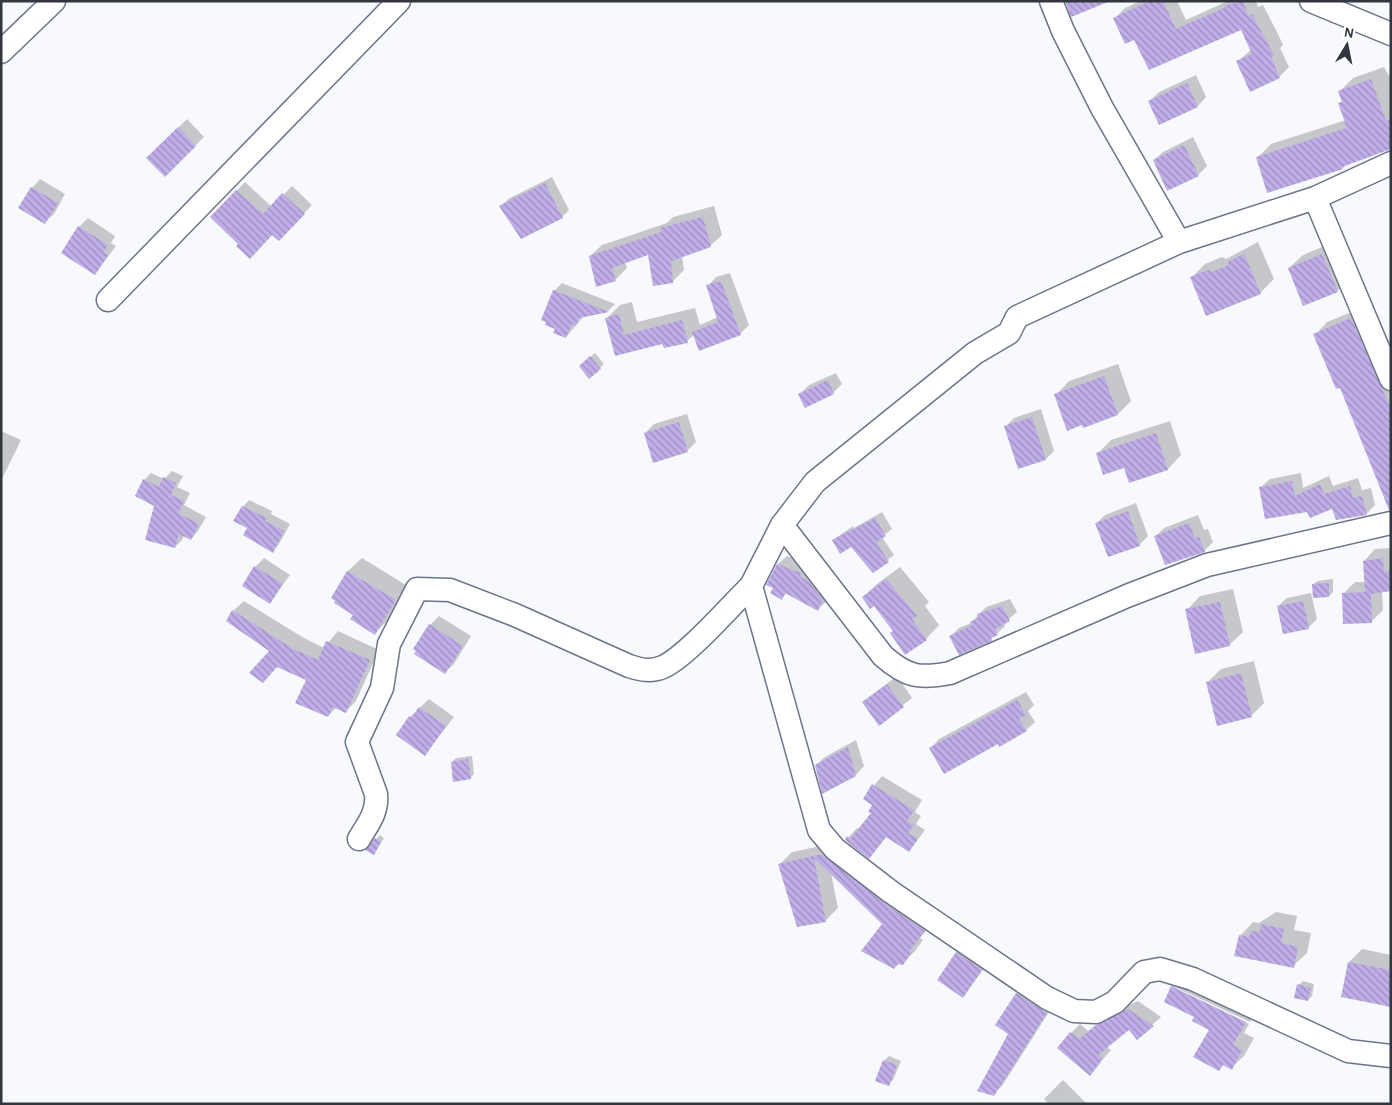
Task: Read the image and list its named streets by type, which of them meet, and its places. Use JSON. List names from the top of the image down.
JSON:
{
  "north": "top"
}
